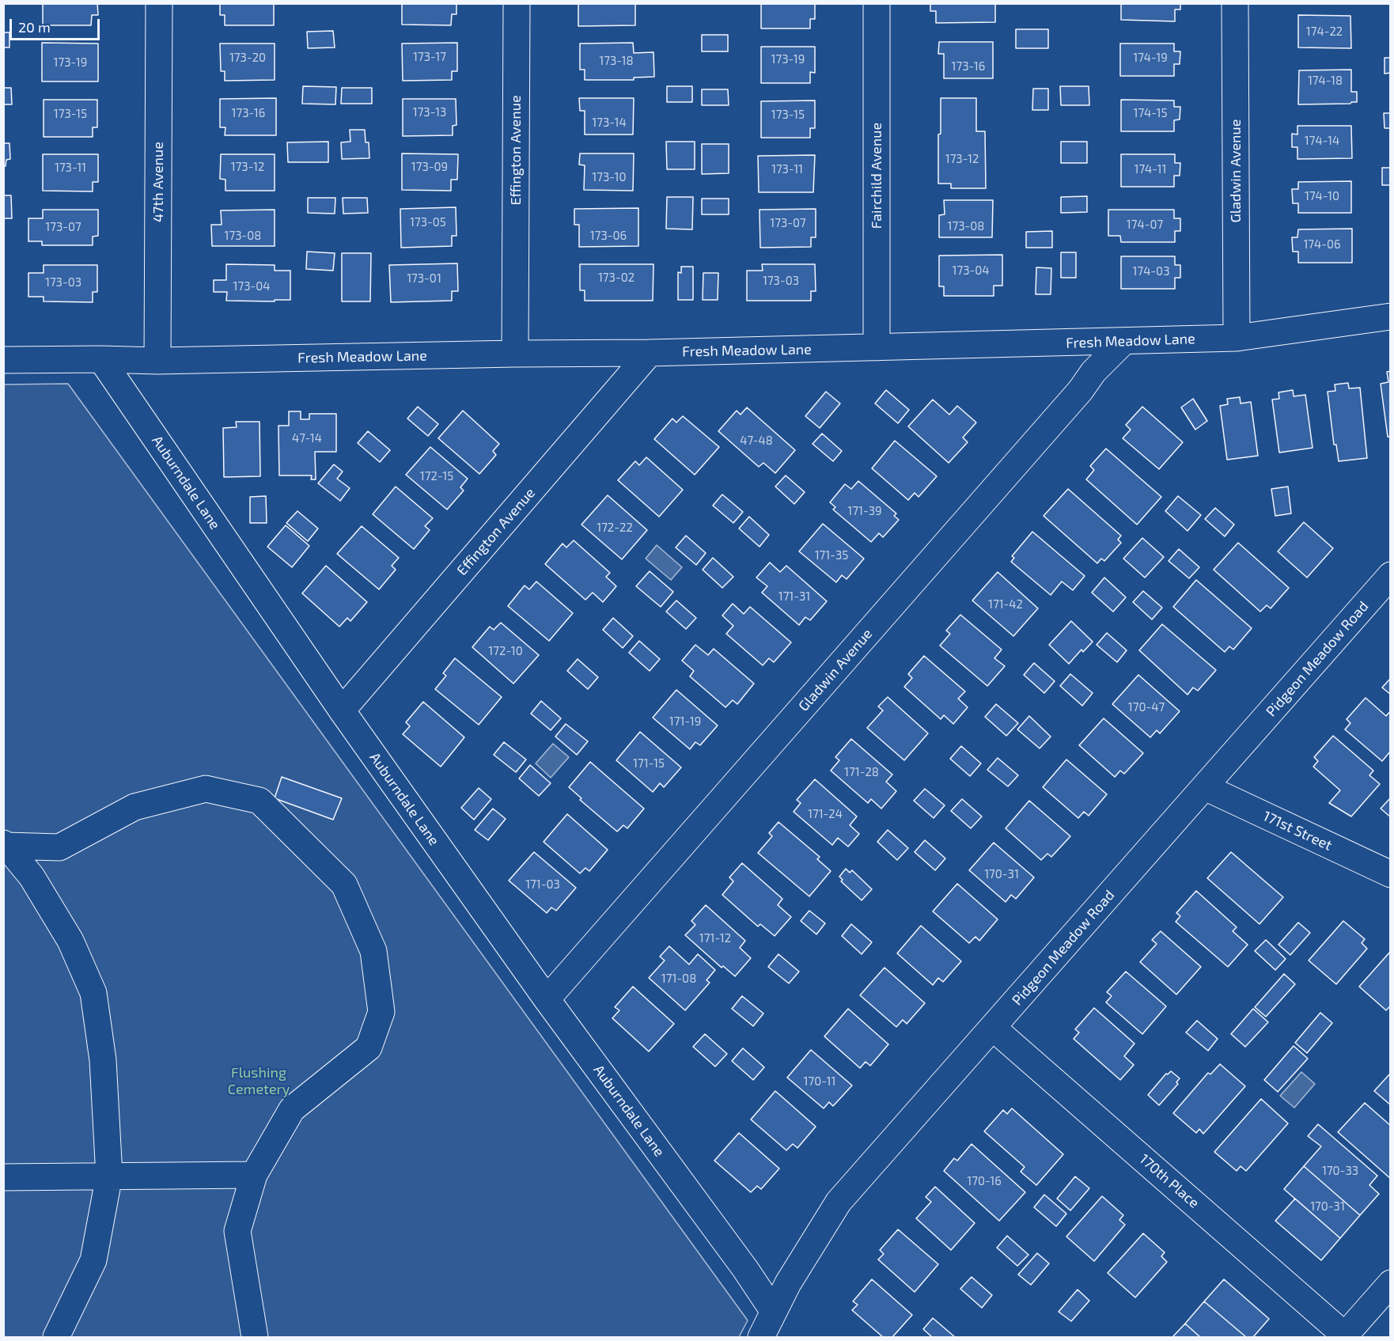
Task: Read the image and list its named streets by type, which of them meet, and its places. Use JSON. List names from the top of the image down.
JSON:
{
  "streets": {
    "street": [
      "Effington Avenue",
      "Gladwin Avenue",
      "Fairchild Avenue",
      "47th Avenue",
      "Fresh Meadow Lane",
      "Auburndale Lane",
      "Pidgeon Meadow Road",
      "171st Street",
      "170th Place"
    ]
  },
  "crossings": [
    ["Effington Avenue", "Fresh Meadow Lane"],
    ["Effington Avenue", "Auburndale Lane"],
    ["Gladwin Avenue", "Fresh Meadow Lane"],
    ["Gladwin Avenue", "Auburndale Lane"],
    ["Fairchild Avenue", "Fresh Meadow Lane"],
    ["47th Avenue", "Fresh Meadow Lane"],
    ["Fresh Meadow Lane", "Auburndale Lane"],
    ["Auburndale Lane", "Pidgeon Meadow Road"],
    ["Pidgeon Meadow Road", "171st Street"],
    ["Pidgeon Meadow Road", "170th Place"]
  ],
  "parks": ["Flushing Cemetery"],
  "house_numbers": [
    "174-22",
    "173-17",
    "173-20",
    "174-19",
    "173-19",
    "173-18",
    "173-19",
    "173-16",
    "174-18",
    "173-13",
    "173-16",
    "174-15",
    "173-15",
    "173-15",
    "173-14",
    "174-14",
    "173-12",
    "173-12",
    "173-09",
    "173-11",
    "173-11",
    "174-11",
    "173-10",
    "174-10",
    "173-05",
    "173-07",
    "174-07",
    "173-08",
    "173-07",
    "173-08",
    "173-06",
    "174-06",
    "173-04",
    "174-03",
    "173-02",
    "173-01",
    "173-03",
    "173-03",
    "173-04",
    "47-14",
    "47-48",
    "172-15",
    "171-39",
    "172-22",
    "171-35",
    "171-31",
    "171-42",
    "172-10",
    "170-47",
    "171-19",
    "171-15",
    "171-28",
    "171-24",
    "170-31",
    "171-03",
    "171-12",
    "171-08",
    "170-11",
    "170-33",
    "170-16",
    "170-31"
  ],
  "scale_bar": "20 m"
}
